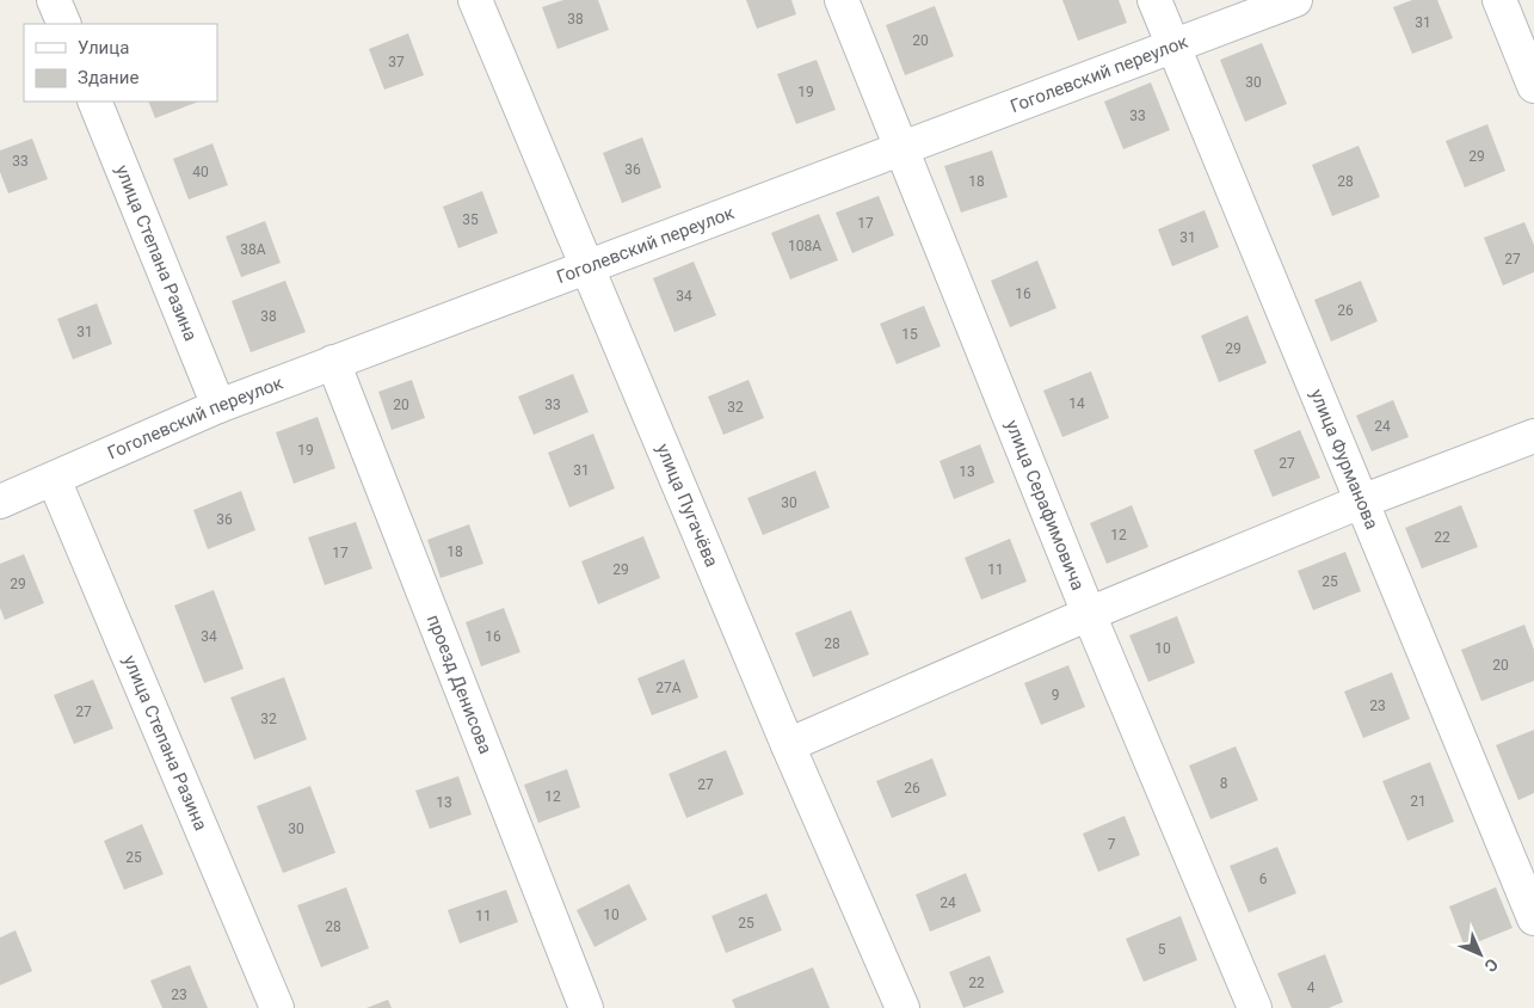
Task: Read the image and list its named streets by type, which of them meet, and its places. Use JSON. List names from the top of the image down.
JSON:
{
  "streets": {
    "street": [
      "Гоголевский переулок",
      "улица Степана Разина",
      "улица Фурманова",
      "улица Пугачёва",
      "улица Серафимовича",
      "проезд Денисова"
    ]
  },
  "crossings": [
    ["Гоголевский переулок", "улица Степана Разина"],
    ["Гоголевский переулок", "улица Фурманова"],
    ["Гоголевский переулок", "улица Пугачёва"],
    ["Гоголевский переулок", "улица Серафимовича"],
    ["Гоголевский переулок", "проезд Денисова"]
  ],
  "house_numbers": [
    "38",
    "31",
    "20",
    "37",
    "30",
    "19",
    "33",
    "29",
    "33",
    "36",
    "40",
    "18",
    "28",
    "35",
    "17",
    "31",
    "108А",
    "38А",
    "27",
    "16",
    "34",
    "26",
    "38",
    "31",
    "15",
    "29",
    "14",
    "20",
    "33",
    "32",
    "24",
    "19",
    "27",
    "31",
    "13",
    "30",
    "36",
    "12",
    "22",
    "18",
    "17",
    "29",
    "11",
    "25",
    "29",
    "34",
    "16",
    "28",
    "10",
    "20",
    "27А",
    "9",
    "23",
    "27",
    "32",
    "8",
    "27",
    "26",
    "12",
    "21",
    "13",
    "30",
    "7",
    "25",
    "6",
    "24",
    "10",
    "11",
    "25",
    "28",
    "5",
    "22",
    "4",
    "23"
  ],
  "legend": ["Улица", "Здание"],
  "north": "bottom right"
}
